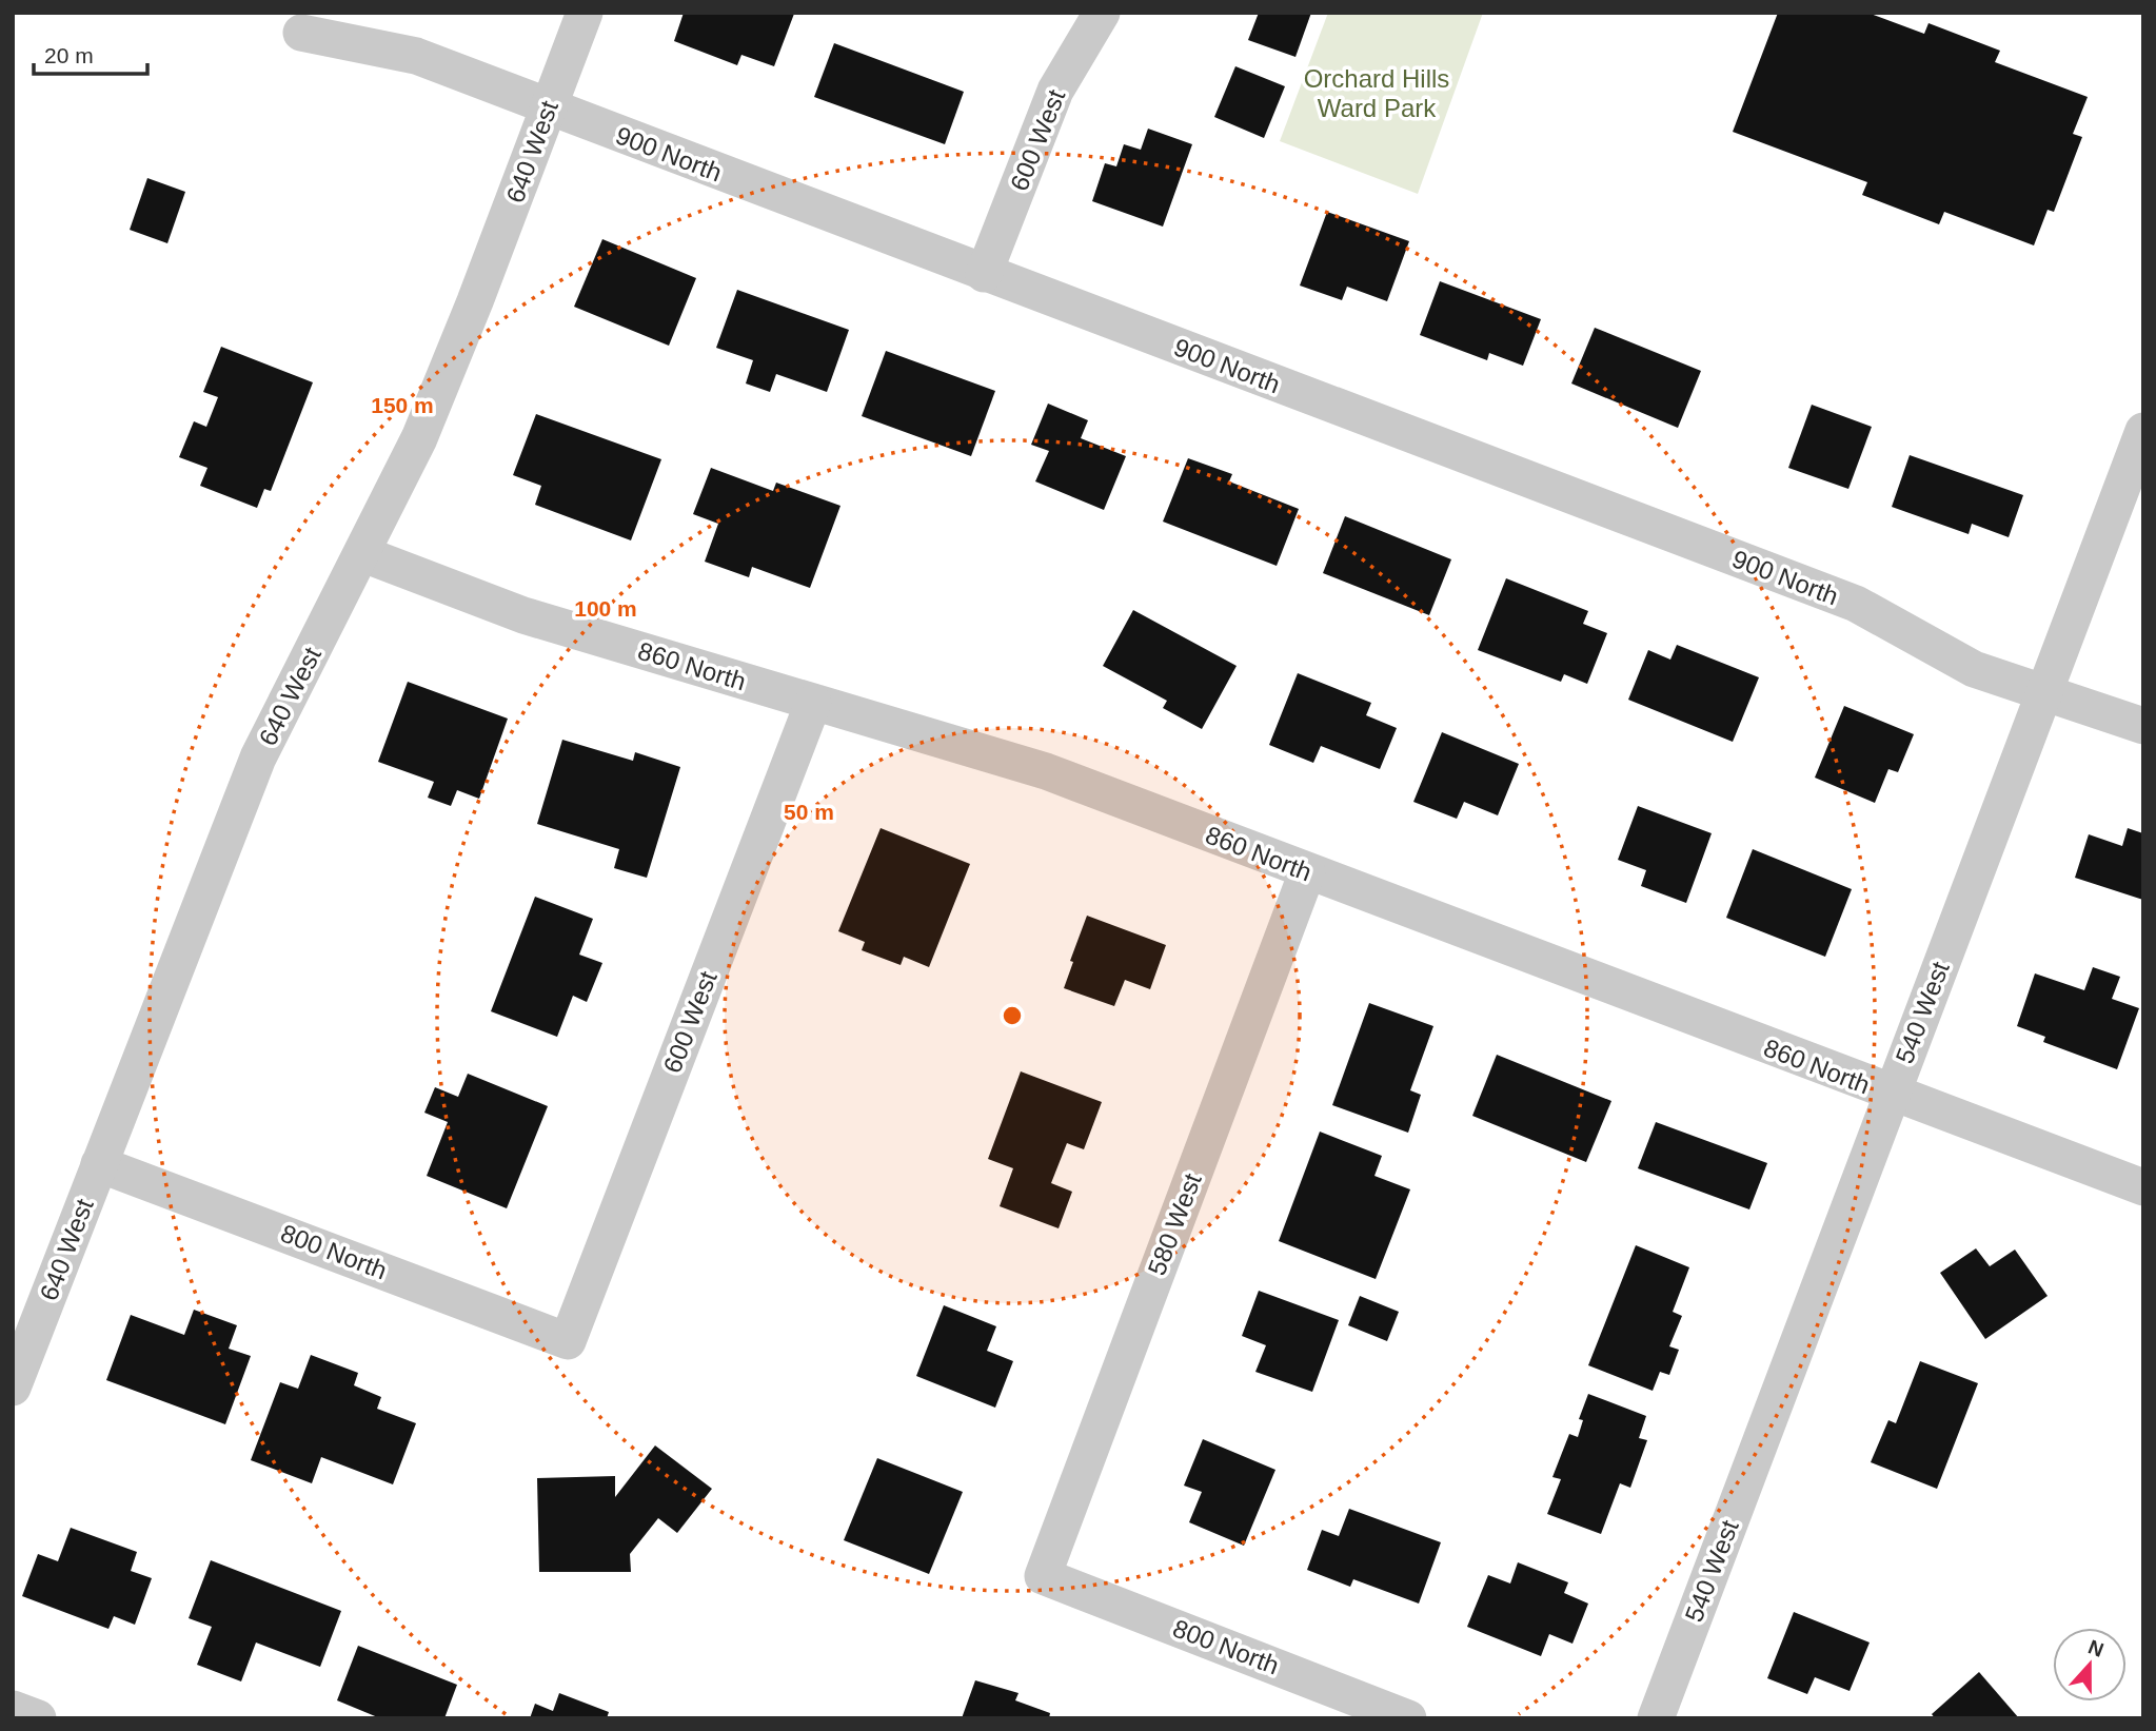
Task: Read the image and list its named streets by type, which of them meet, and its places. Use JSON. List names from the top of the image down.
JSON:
{
  "streets": {
    "street": [
      "600 West",
      "640 West",
      "900 North",
      "860 North",
      "540 West",
      "580 West",
      "800 North"
    ]
  },
  "crossings": [
    ["600 West", "900 North"],
    ["600 West", "860 North"],
    ["600 West", "800 North"],
    ["640 West", "900 North"],
    ["640 West", "860 North"],
    ["640 West", "800 North"],
    ["900 North", "540 West"],
    ["860 North", "540 West"],
    ["860 North", "580 West"],
    ["580 West", "800 North"]
  ],
  "parks": ["Orchard Hills Ward Park"],
  "scale_bar": "20 m",
  "north": "top",
  "rings": ["150 m", "100 m", "50 m"]
}
